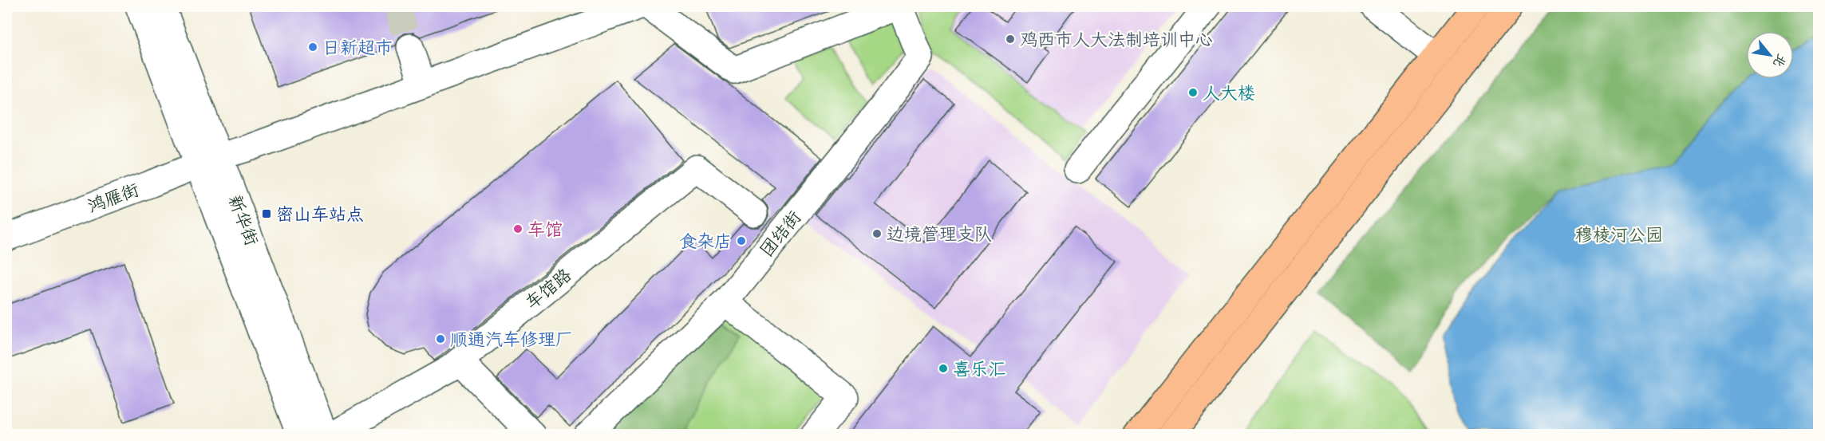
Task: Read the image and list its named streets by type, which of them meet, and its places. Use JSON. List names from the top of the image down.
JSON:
{
  "streets": {
    "street": [
      "鸿雁街",
      "新华街",
      "团结街",
      "车馆路"
    ]
  },
  "crossings": [
    ["鸿雁街", "新华街"]
  ],
  "parks": ["穆棱河公园"],
  "places": {
    "other": [
      "鸡西市人大法制培训中心",
      "日新超市",
      "人大楼",
      "车馆",
      "边境管理支队",
      "食杂店",
      "顺通汽车修理厂",
      "喜乐汇"
    ],
    "transit": ["密山车站点"]
  },
  "north": "bottom right"
}
